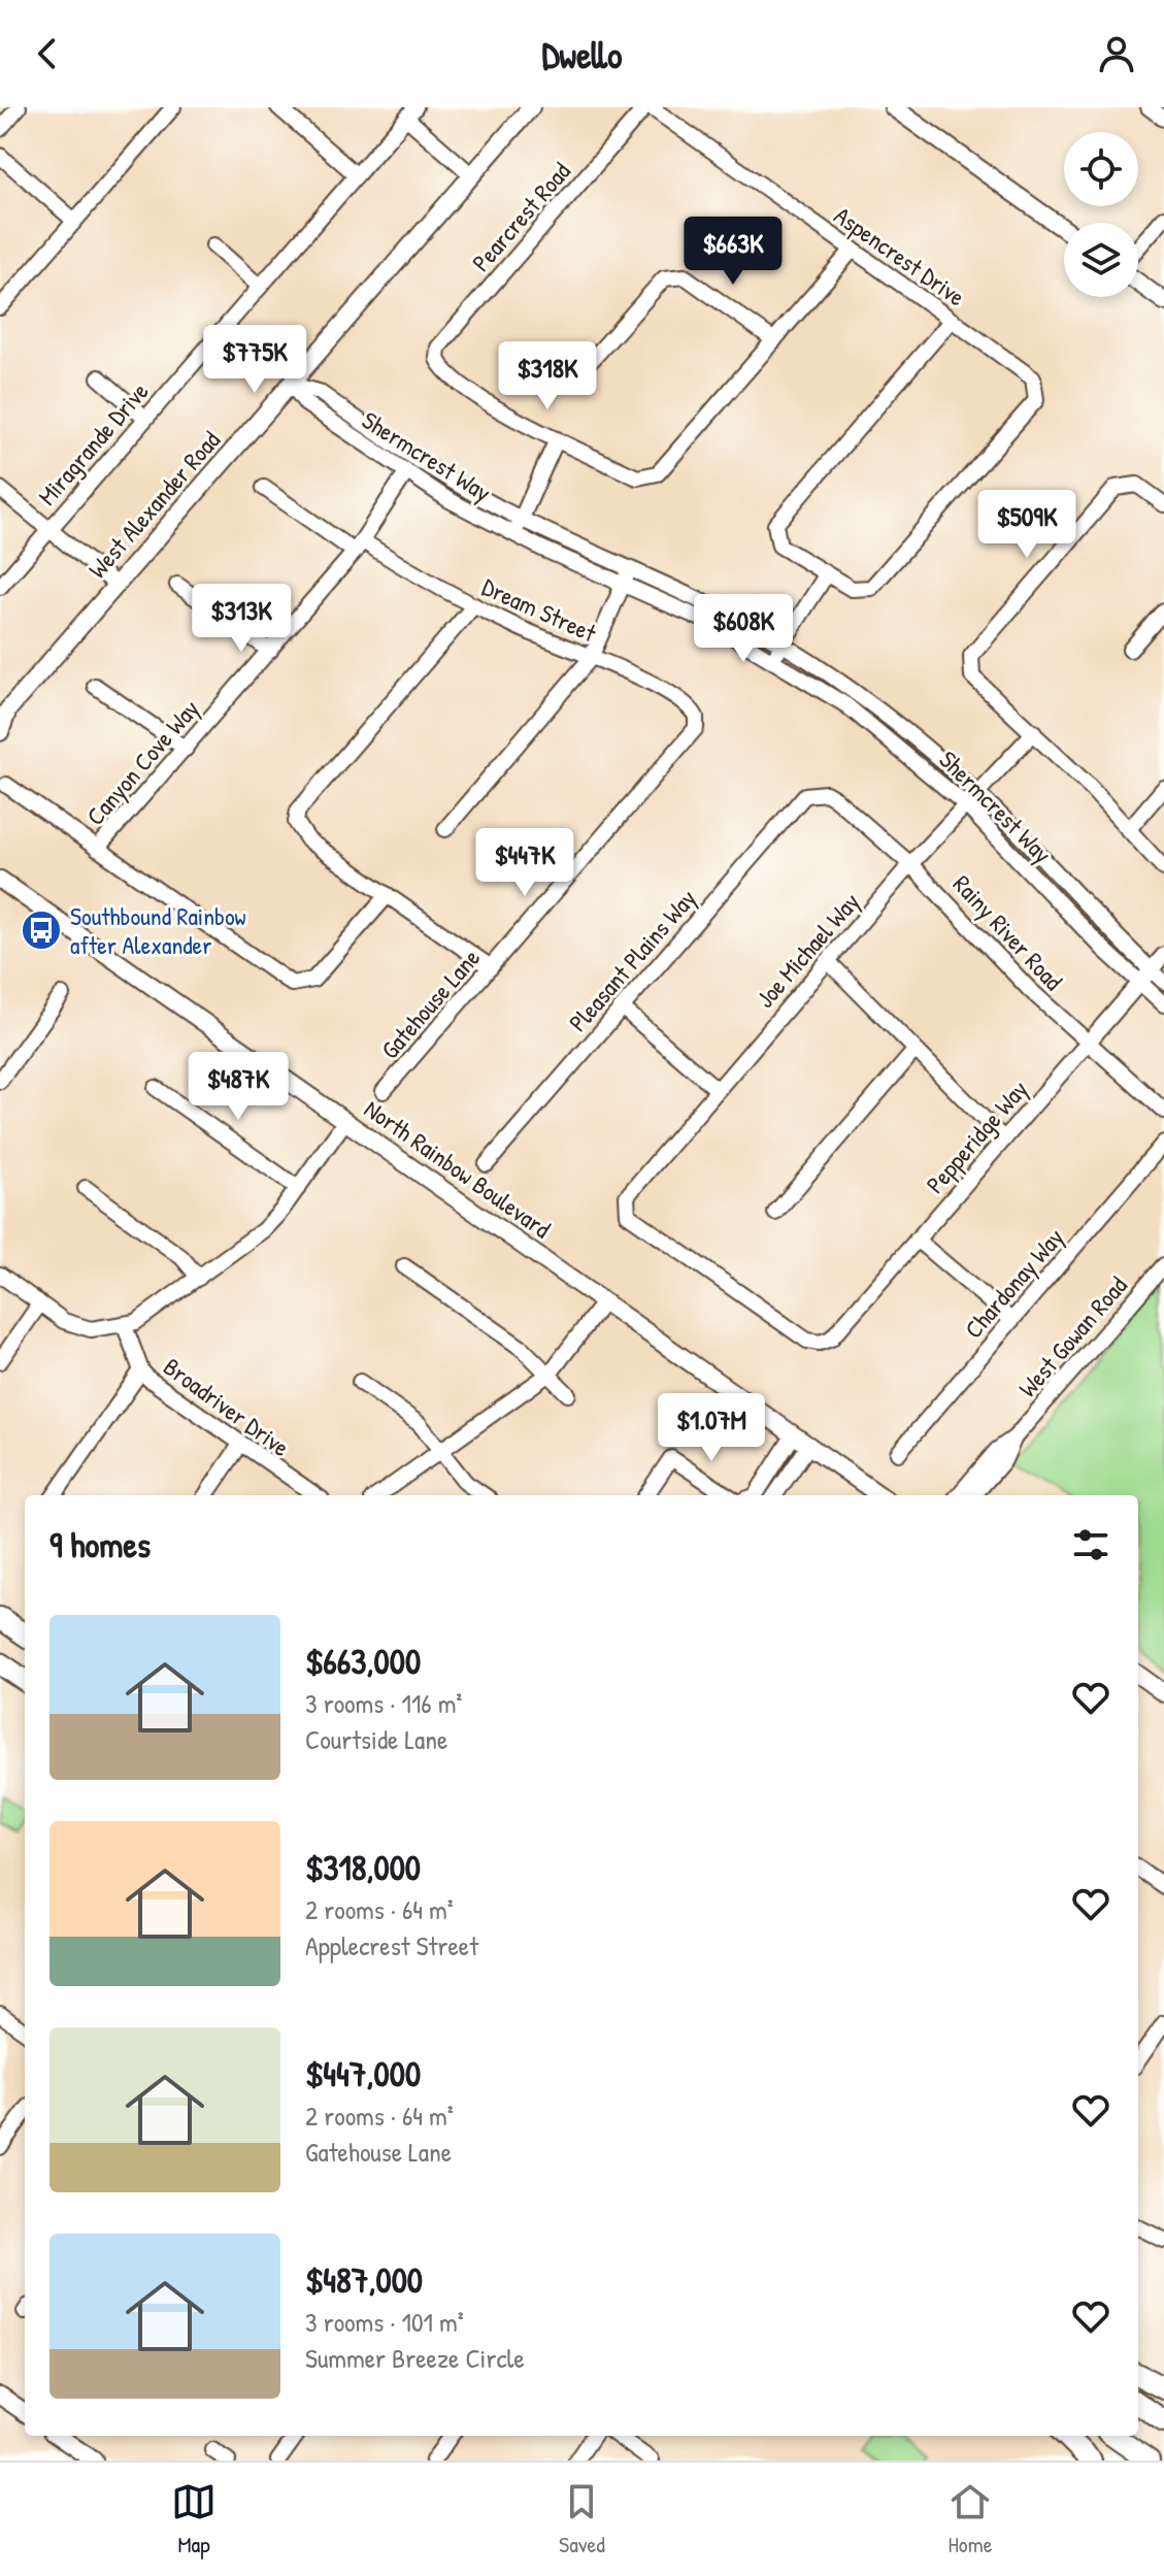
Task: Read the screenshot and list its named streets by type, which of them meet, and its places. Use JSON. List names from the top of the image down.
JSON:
{
  "streets": {
    "main road": ["West Alexander Road", "North Rainbow Boulevard"],
    "street": [
      "Pearcrest Road",
      "Aspencrest Drive",
      "Miragrande Drive",
      "Shermcrest Way",
      "Dream Street",
      "Canyon Cove Way",
      "Rainy River Road",
      "Joe Michael Way",
      "Pleasant Plains Way",
      "Gatehouse Lane",
      "Pepperidge Way",
      "Chardonay Way",
      "West Gowan Road",
      "Broadriver Drive"
    ]
  },
  "crossings": [
    ["Pearcrest Road", "Aspencrest Drive"],
    ["Shermcrest Way", "West Alexander Road"],
    ["Shermcrest Way", "Canyon Cove Way"],
    ["Shermcrest Way", "Joe Michael Way"],
    ["Shermcrest Way", "Pepperidge Way"],
    ["Dream Street", "Canyon Cove Way"],
    ["Dream Street", "Gatehouse Lane"],
    ["Rainy River Road", "Joe Michael Way"],
    ["Rainy River Road", "Pleasant Plains Way"],
    ["Rainy River Road", "Pepperidge Way"],
    ["Joe Michael Way", "Pepperidge Way"]
  ],
  "places": {
    "bus stop": ["Southbound Rainbow after Alexander"]
  },
  "page": {
    "header": "Dwello",
    "price": [
      "$663K",
      "$775K",
      "$318K",
      "$509K",
      "$313K",
      "$608K",
      "$447K",
      "$487K",
      "$1.07M"
    ],
    "heading": "9 homes",
    "list": [
      {
        "name": "$663,000",
        "note": "3 rooms · 116 m² · Courtside Lane"
      },
      {
        "name": "$318,000",
        "note": "2 rooms · 64 m² · Applecrest Street"
      },
      {
        "name": "$447,000",
        "note": "2 rooms · 64 m² · Gatehouse Lane"
      },
      {
        "name": "$487,000",
        "note": "3 rooms · 101 m² · Summer Breeze Circle"
      }
    ],
    "tabs": ["Map", "Saved", "Home"]
  }
}
